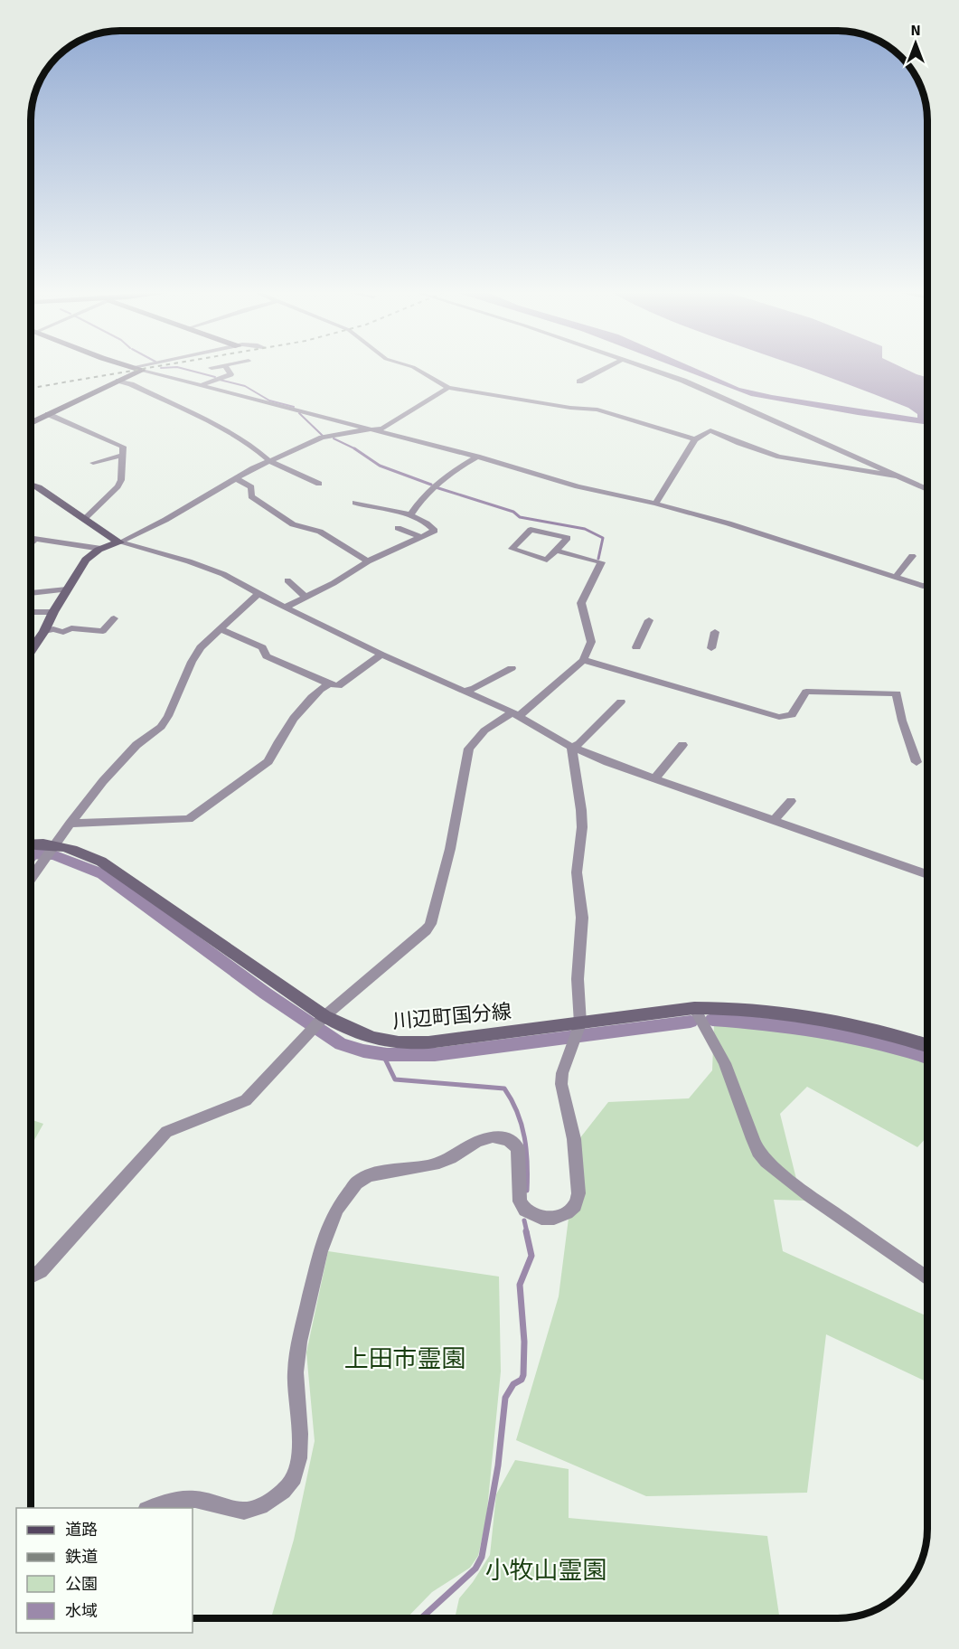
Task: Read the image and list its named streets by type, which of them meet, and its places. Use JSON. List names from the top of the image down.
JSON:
{
  "streets": {
    "street": ["川辺町国分線"]
  },
  "parks": ["上田市霊園", "小牧山霊園"],
  "legend": [
    "道路",
    "鉄道",
    "公園",
    "水域"
  ],
  "north": "top"
}
